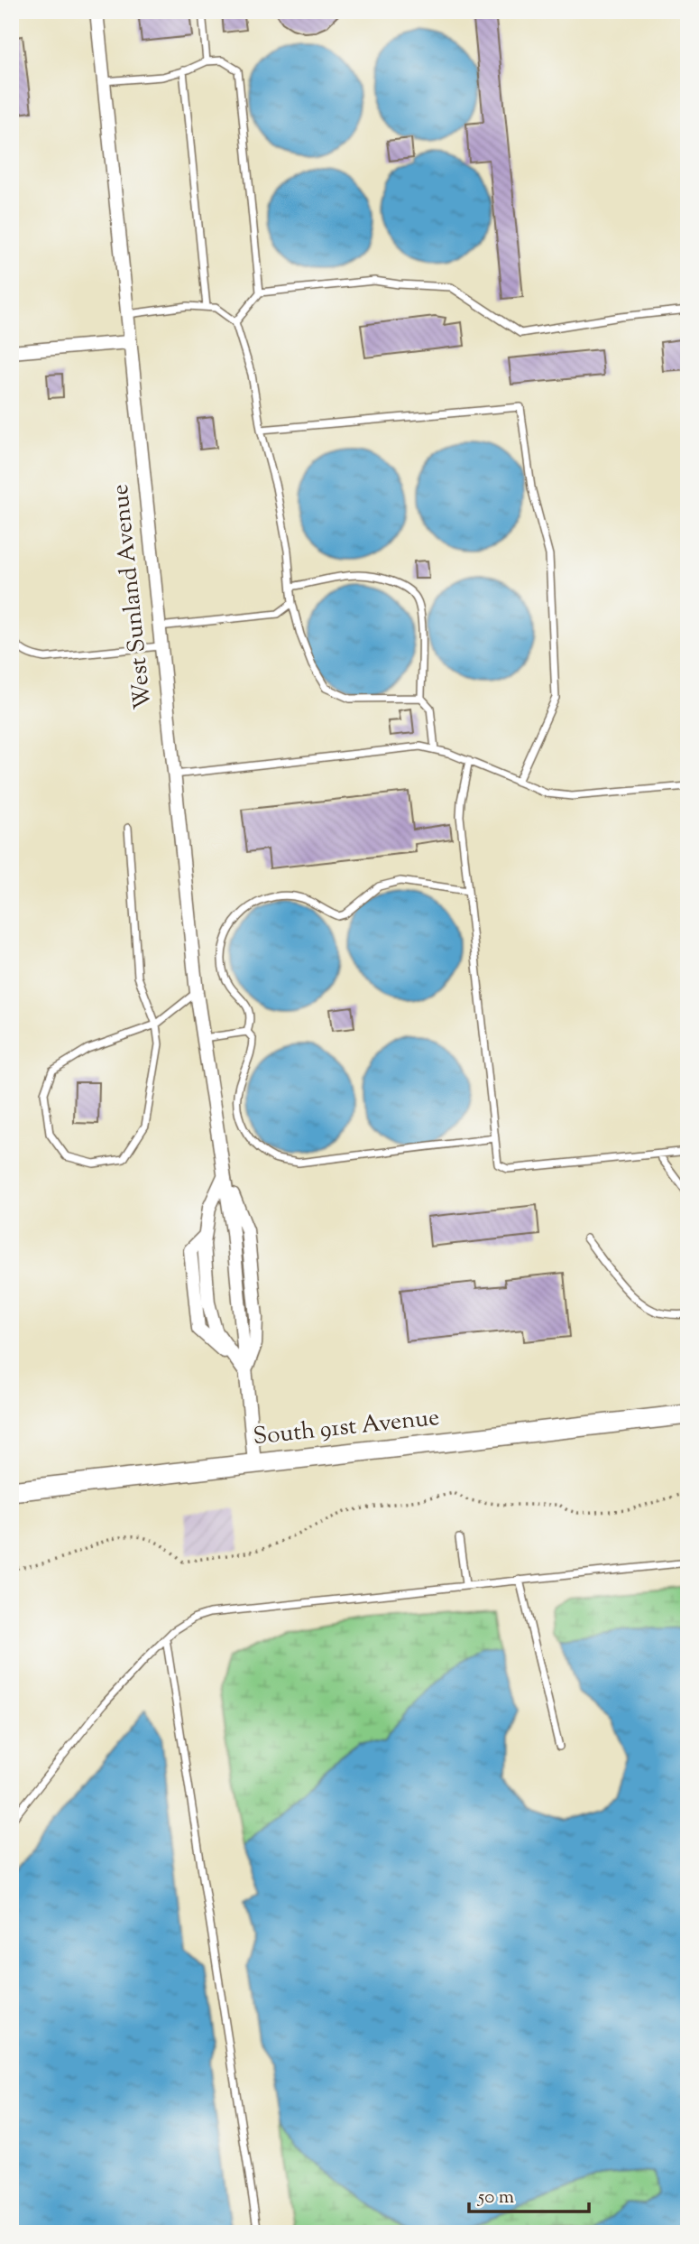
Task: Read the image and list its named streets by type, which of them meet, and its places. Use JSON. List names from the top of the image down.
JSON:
{
  "streets": {
    "main road": ["South 91st Avenue"],
    "street": ["West Sunland Avenue"]
  },
  "crossings": [
    ["West Sunland Avenue", "South 91st Avenue"]
  ],
  "scale_bar": "50 m"
}
